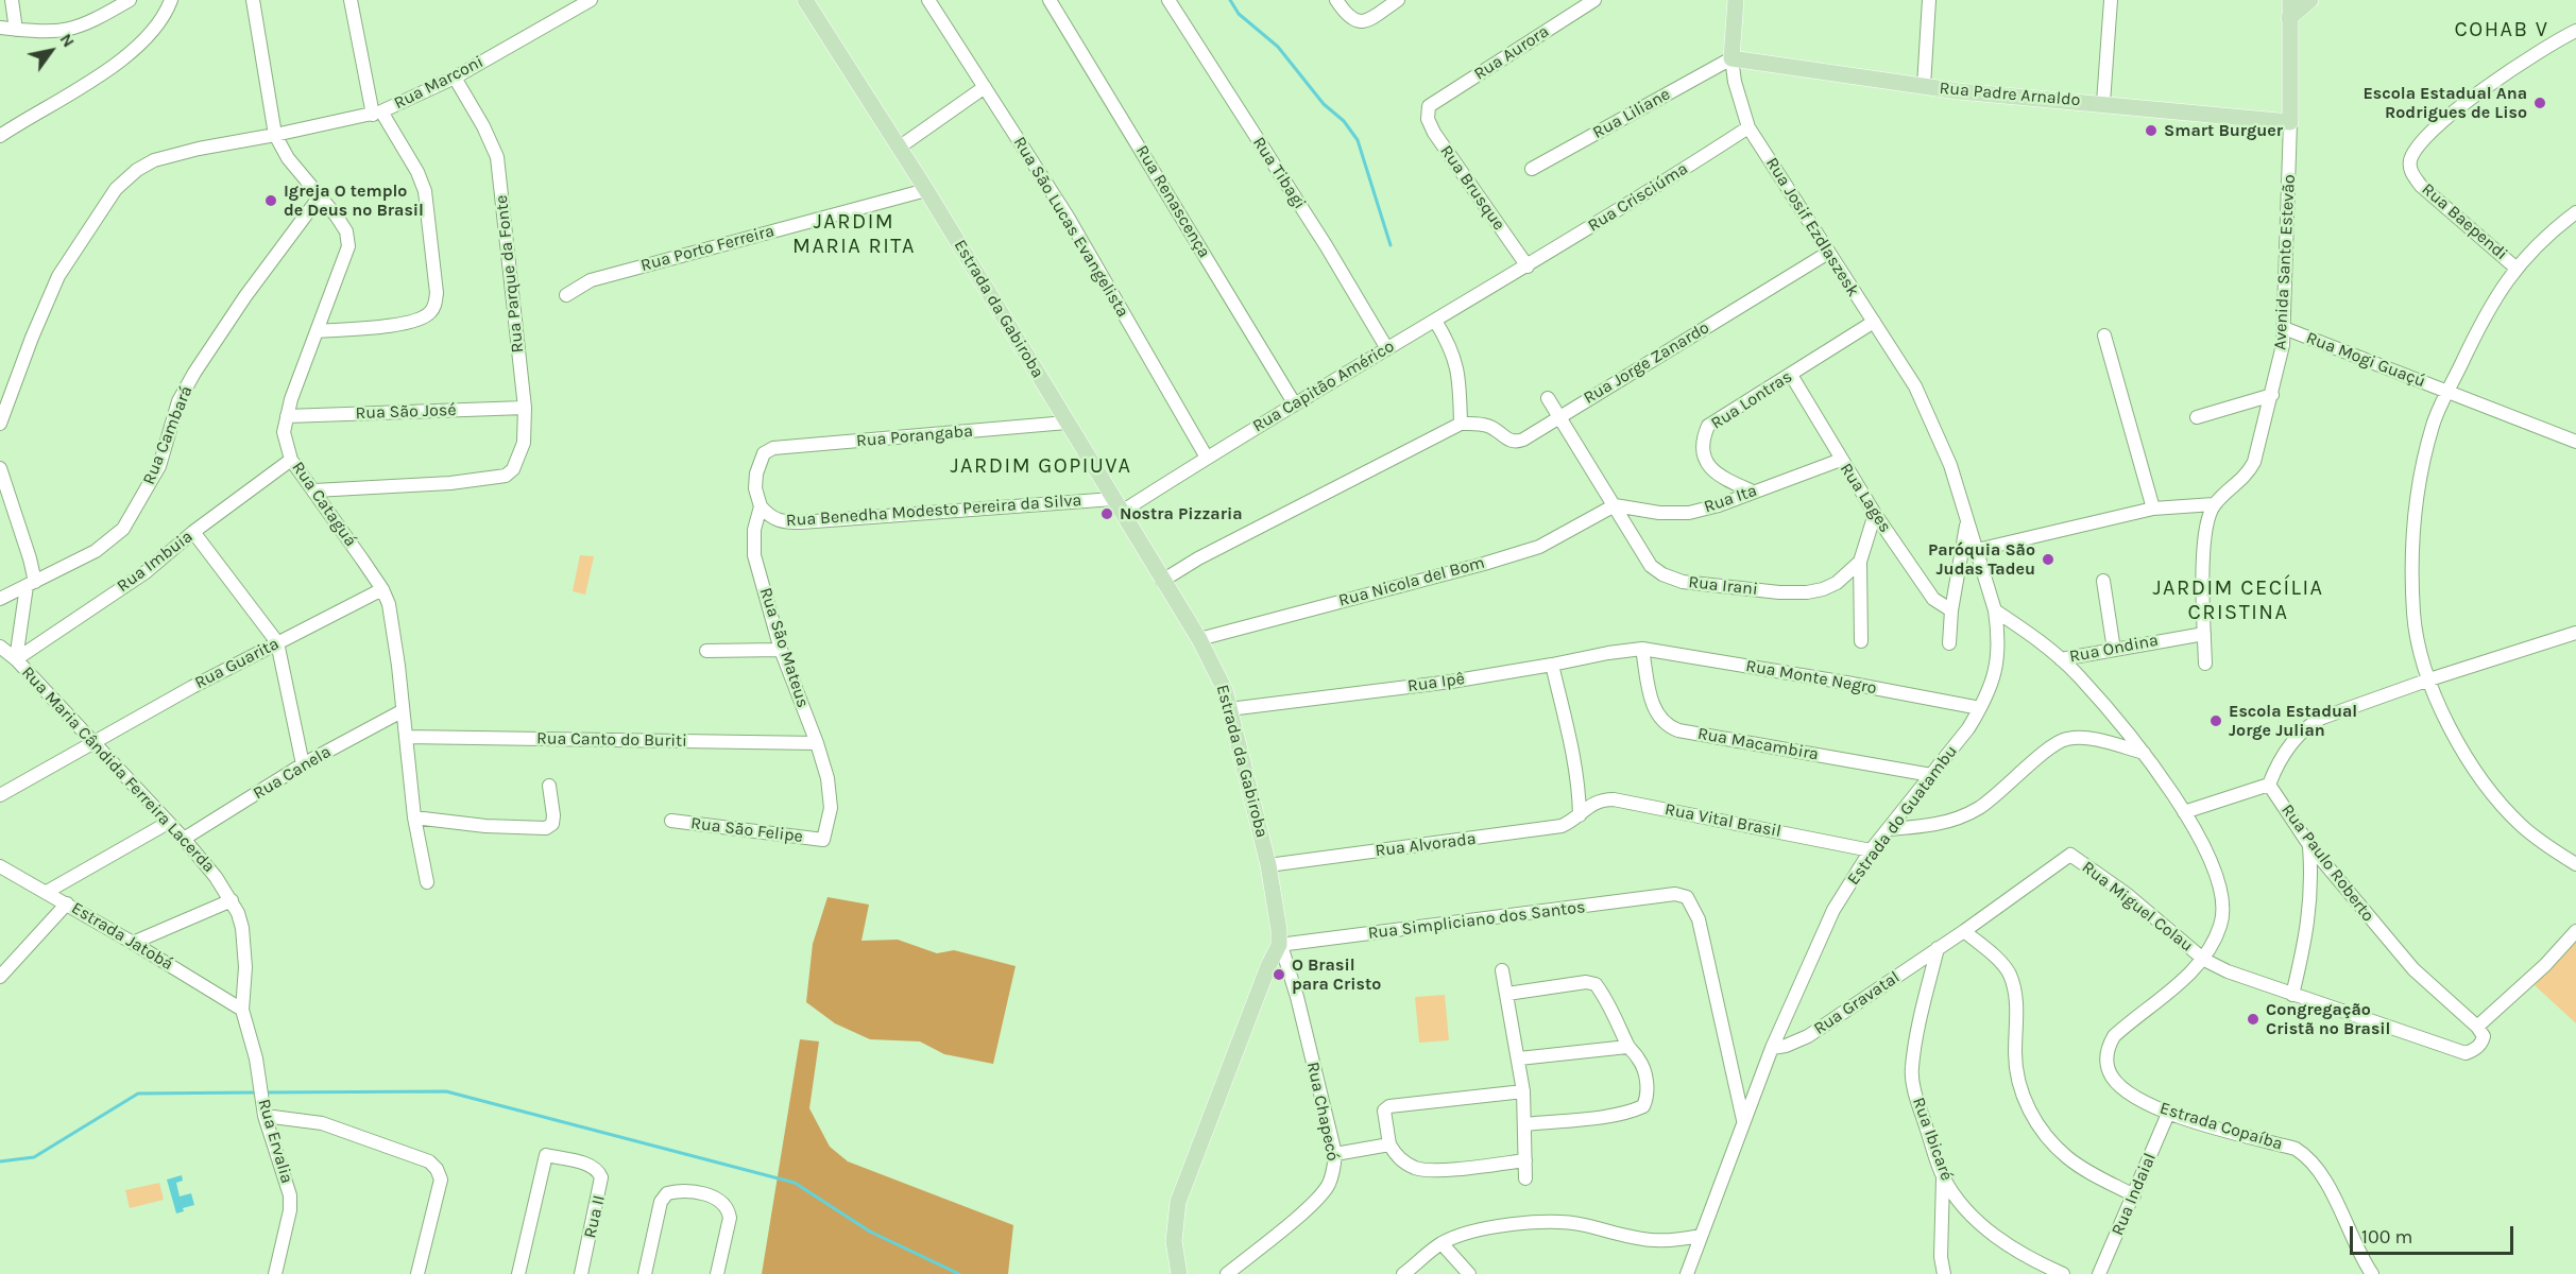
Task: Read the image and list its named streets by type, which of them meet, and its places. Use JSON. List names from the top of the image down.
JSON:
{
  "streets": {
    "main road": ["Rua Padre Arnaldo", "Avenida Santo Estevão", "Estrada da Gabiroba"],
    "street": [
      "Rua Aurora",
      "Rua Marconi",
      "Rua Liliane",
      "Rua Tibagi",
      "Rua Brusque",
      "Rua Crisciúma",
      "Rua Renascença",
      "Rua Baependi",
      "Rua São Lucas Evangelista",
      "Rua Josif Ezdlaszesk",
      "Rua Porto Ferreira",
      "Rua Parque da Fonte",
      "Rua Mogi Guaçú",
      "Rua Jorge Zanardo",
      "Rua Capitão Américo",
      "Rua Lontras",
      "Rua São José",
      "Rua Cambará",
      "Rua Porangaba",
      "Rua Lages",
      "Rua Ita",
      "Rua Cataguá",
      "Rua Benedha Modesto Pereira da Silva",
      "Rua Imbuia",
      "Rua Nicola del Bom",
      "Rua Irani",
      "Rua São Mateus",
      "Rua Ondina",
      "Rua Guarita",
      "Rua Monte Negro",
      "Rua Ipê",
      "Rua Canto do Buriti",
      "Rua Macambira",
      "Rua Maria Cândida Ferreira Lacerda",
      "Rua Canela",
      "Estrada do Guatambu",
      "Rua Vital Brasil",
      "Rua São Felipe",
      "Rua Alvorada",
      "Rua Paulo Roberto",
      "Rua Miguel Colau",
      "Rua Simpliciano dos Santos",
      "Estrada Jatobá",
      "Rua Gravatal",
      "Rua Chapecó",
      "Estrada Copaíba",
      "Rua Ibicaré",
      "Rua Ervalia",
      "Rua Indaial",
      "Rua II"
    ]
  },
  "crossings": [
    ["Rua Aurora", "Rua Brusque"],
    ["Rua Marconi", "Rua Parque da Fonte"],
    ["Rua Marconi", "Rua Cataguá"],
    ["Rua Padre Arnaldo", "Rua Liliane"],
    ["Rua Padre Arnaldo", "Rua Josif Ezdlaszesk"],
    ["Rua Padre Arnaldo", "Avenida Santo Estevão"],
    ["Rua Liliane", "Rua Josif Ezdlaszesk"],
    ["Rua Tibagi", "Rua Capitão Américo"],
    ["Rua Brusque", "Rua Crisciúma"],
    ["Rua Brusque", "Rua Capitão Américo"],
    ["Rua Crisciúma", "Rua Josif Ezdlaszesk"],
    ["Rua Crisciúma", "Rua Capitão Américo"],
    ["Rua Renascença", "Rua Capitão Américo"],
    ["Rua São Lucas Evangelista", "Rua Capitão Américo"],
    ["Rua Josif Ezdlaszesk", "Rua Jorge Zanardo"],
    ["Rua Josif Ezdlaszesk", "Rua Lontras"],
    ["Rua Josif Ezdlaszesk", "Estrada do Guatambu"],
    ["Rua Porto Ferreira", "Estrada da Gabiroba"],
    ["Avenida Santo Estevão", "Rua Mogi Guaçú"],
    ["Rua Parque da Fonte", "Rua São José"],
    ["Rua Parque da Fonte", "Rua Cataguá"],
    ["Estrada da Gabiroba", "Rua Capitão Américo"],
    ["Estrada da Gabiroba", "Rua Porangaba"],
    ["Estrada da Gabiroba", "Rua Benedha Modesto Pereira da Silva"],
    ["Estrada da Gabiroba", "Rua Nicola del Bom"],
    ["Estrada da Gabiroba", "Rua Ipê"],
    ["Estrada da Gabiroba", "Rua Alvorada"],
    ["Estrada da Gabiroba", "Rua Simpliciano dos Santos"],
    ["Estrada da Gabiroba", "Rua Chapecó"],
    ["Rua Jorge Zanardo", "Rua Irani"],
    ["Rua Capitão Américo", "Rua Benedha Modesto Pereira da Silva"],
    ["Rua Lontras", "Rua Lages"],
    ["Rua Lontras", "Rua Ita"],
    ["Rua São José", "Rua Cataguá"],
    ["Rua Cambará", "Rua Cataguá"],
    ["Rua Porangaba", "Rua São Mateus"],
    ["Rua Lages", "Rua Ita"],
    ["Rua Lages", "Rua Irani"],
    ["Rua Ita", "Rua Nicola del Bom"],
    ["Rua Ita", "Rua Irani"],
    ["Rua Cataguá", "Rua Imbuia"],
    ["Rua Cataguá", "Rua Guarita"],
    ["Rua Cataguá", "Rua Canto do Buriti"],
    ["Rua Cataguá", "Rua Canela"],
    ["Rua Benedha Modesto Pereira da Silva", "Rua São Mateus"],
    ["Rua Imbuia", "Rua Maria Cândida Ferreira Lacerda"],
    ["Rua Nicola del Bom", "Rua Irani"],
    ["Rua São Mateus", "Rua Canto do Buriti"],
    ["Rua São Mateus", "Rua São Felipe"],
    ["Rua Ondina", "Estrada Copaíba"],
    ["Rua Guarita", "Rua Maria Cândida Ferreira Lacerda"],
    ["Rua Monte Negro", "Rua Ipê"],
    ["Rua Monte Negro", "Rua Macambira"],
    ["Rua Monte Negro", "Estrada do Guatambu"],
    ["Rua Ipê", "Rua Macambira"],
    ["Rua Macambira", "Estrada do Guatambu"],
    ["Rua Maria Cândida Ferreira Lacerda", "Rua Canela"],
    ["Rua Maria Cândida Ferreira Lacerda", "Estrada Jatobá"],
    ["Rua Maria Cândida Ferreira Lacerda", "Rua Ervalia"],
    ["Estrada do Guatambu", "Rua Vital Brasil"],
    ["Estrada do Guatambu", "Rua Simpliciano dos Santos"],
    ["Estrada do Guatambu", "Rua Gravatal"],
    ["Estrada do Guatambu", "Estrada Copaíba"],
    ["Rua Vital Brasil", "Rua Alvorada"],
    ["Rua Paulo Roberto", "Rua Miguel Colau"],
    ["Rua Miguel Colau", "Rua Gravatal"],
    ["Rua Miguel Colau", "Estrada Copaíba"],
    ["Rua Simpliciano dos Santos", "Rua Chapecó"],
    ["Estrada Jatobá", "Rua Ervalia"],
    ["Rua Gravatal", "Rua Ibicaré"],
    ["Estrada Copaíba", "Rua Indaial"]
  ],
  "districts": [
    "COHAB V",
    "JARDIM MARIA RITA",
    "JARDIM GOPIUVA",
    "JARDIM CECÍLIA CRISTINA"
  ],
  "places": [
    "Escola Estadual Ana Rodrigues de Liso",
    "Smart Burguer",
    "Igreja O templo de Deus no Brasil",
    "Nostra Pizzaria",
    "Paróquia São Judas Tadeu",
    "Escola Estadual Jorge Julian",
    "O Brasil para Cristo",
    "Congregação Cristã no Brasil"
  ],
  "scale_bar": "100 m",
  "north": "top right"
}
